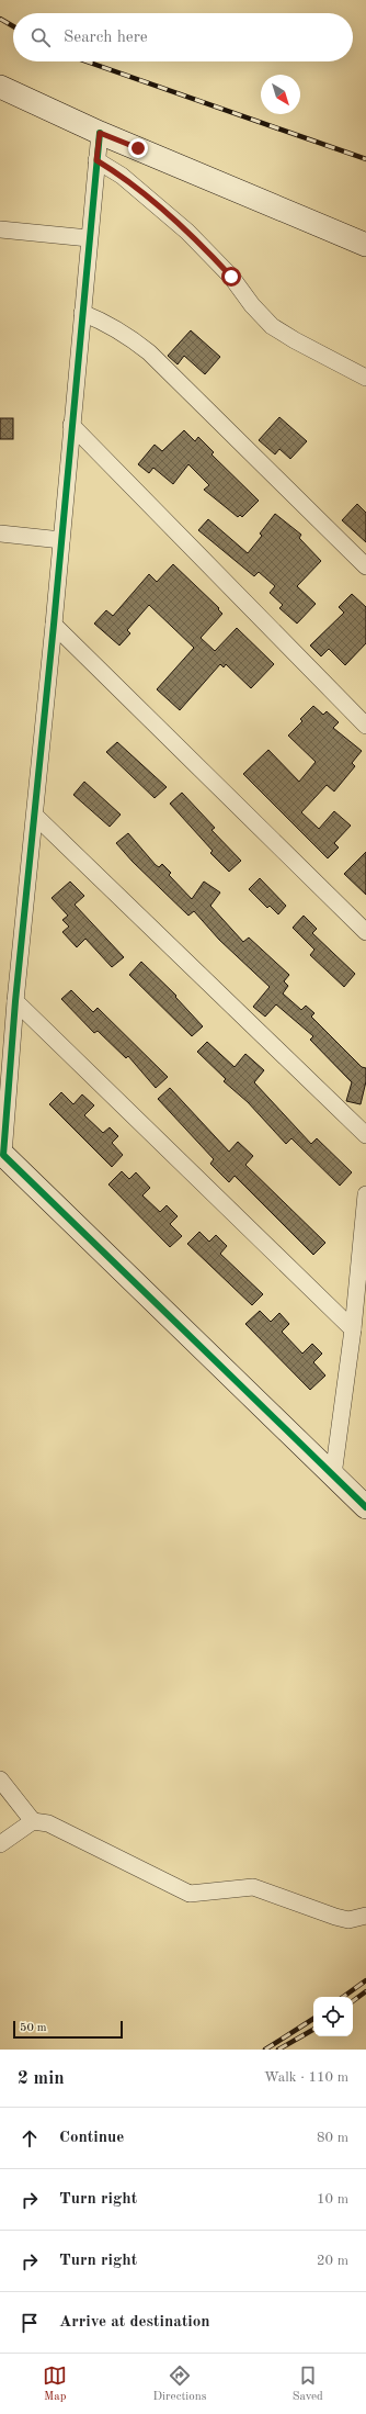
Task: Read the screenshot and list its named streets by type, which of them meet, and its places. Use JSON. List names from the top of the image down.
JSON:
{
  "scale_bar": "50 m",
  "north": "bottom right",
  "page": {
    "search": "Search here",
    "scale": "50 m",
    "heading": ["2 min", "Walk · 110 m"],
    "list": [
      ["Continue", "80 m"],
      ["Turn right", "10 m"],
      ["Turn right", "20 m"],
      "Arrive at destination"
    ],
    "nav": ["Map", "Directions", "Saved"]
  }
}
